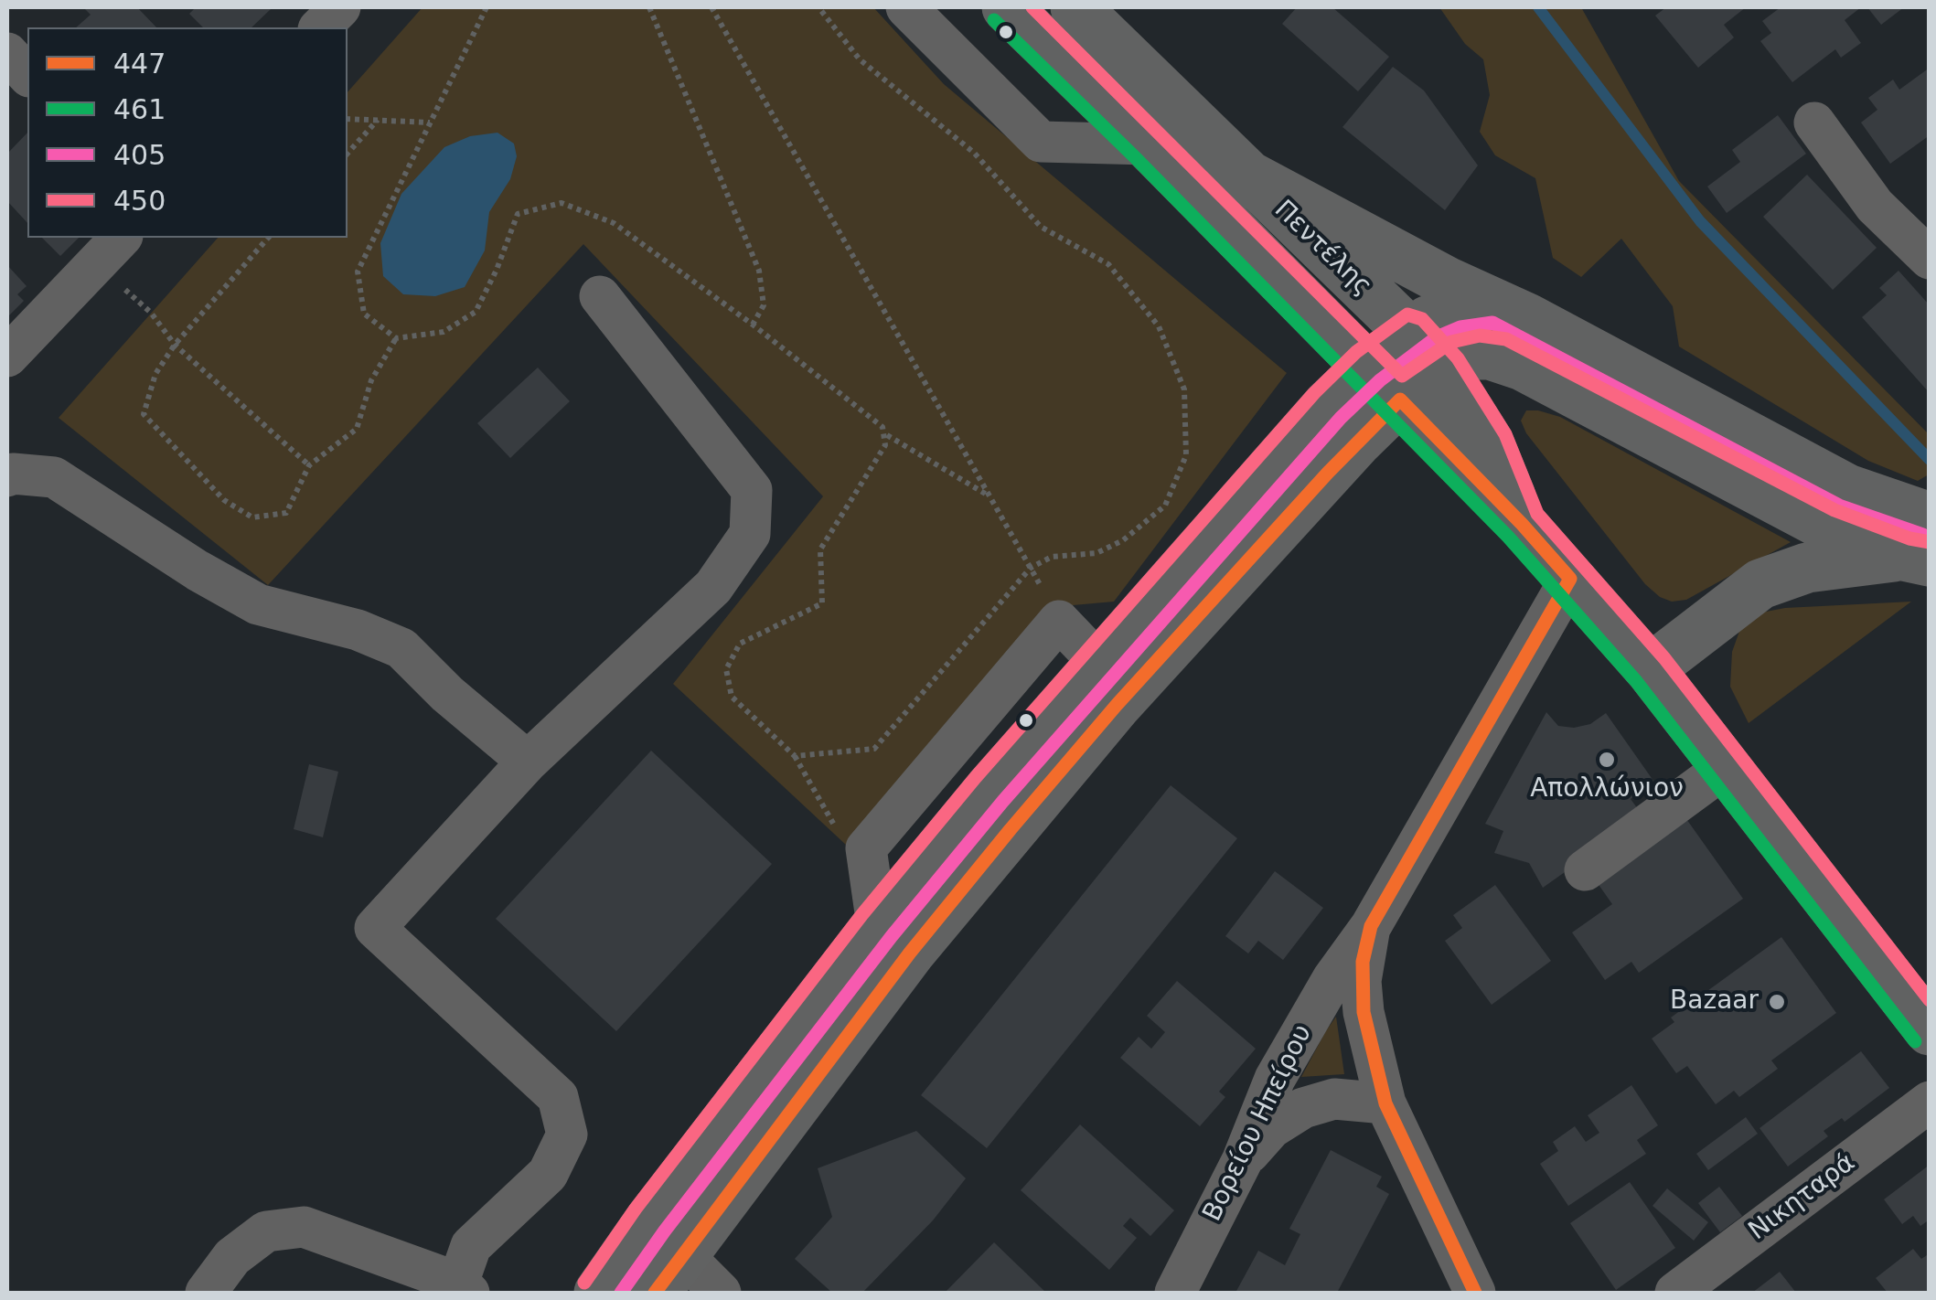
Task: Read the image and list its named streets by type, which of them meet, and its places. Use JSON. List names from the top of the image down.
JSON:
{
  "streets": {
    "main road": ["Πεντέλης"],
    "street": ["Βορείου Ηπείρου", "Νικηταρά"]
  },
  "crossings": [
    ["Πεντέλης", "Βορείου Ηπείρου"]
  ],
  "places": ["Απολλώνιον", "Bazaar"],
  "lines": [
    "transit line 450",
    "transit line 461",
    "transit line 405",
    "transit line 447"
  ],
  "legend": [
    "447",
    "461",
    "405",
    "450"
  ]
}
